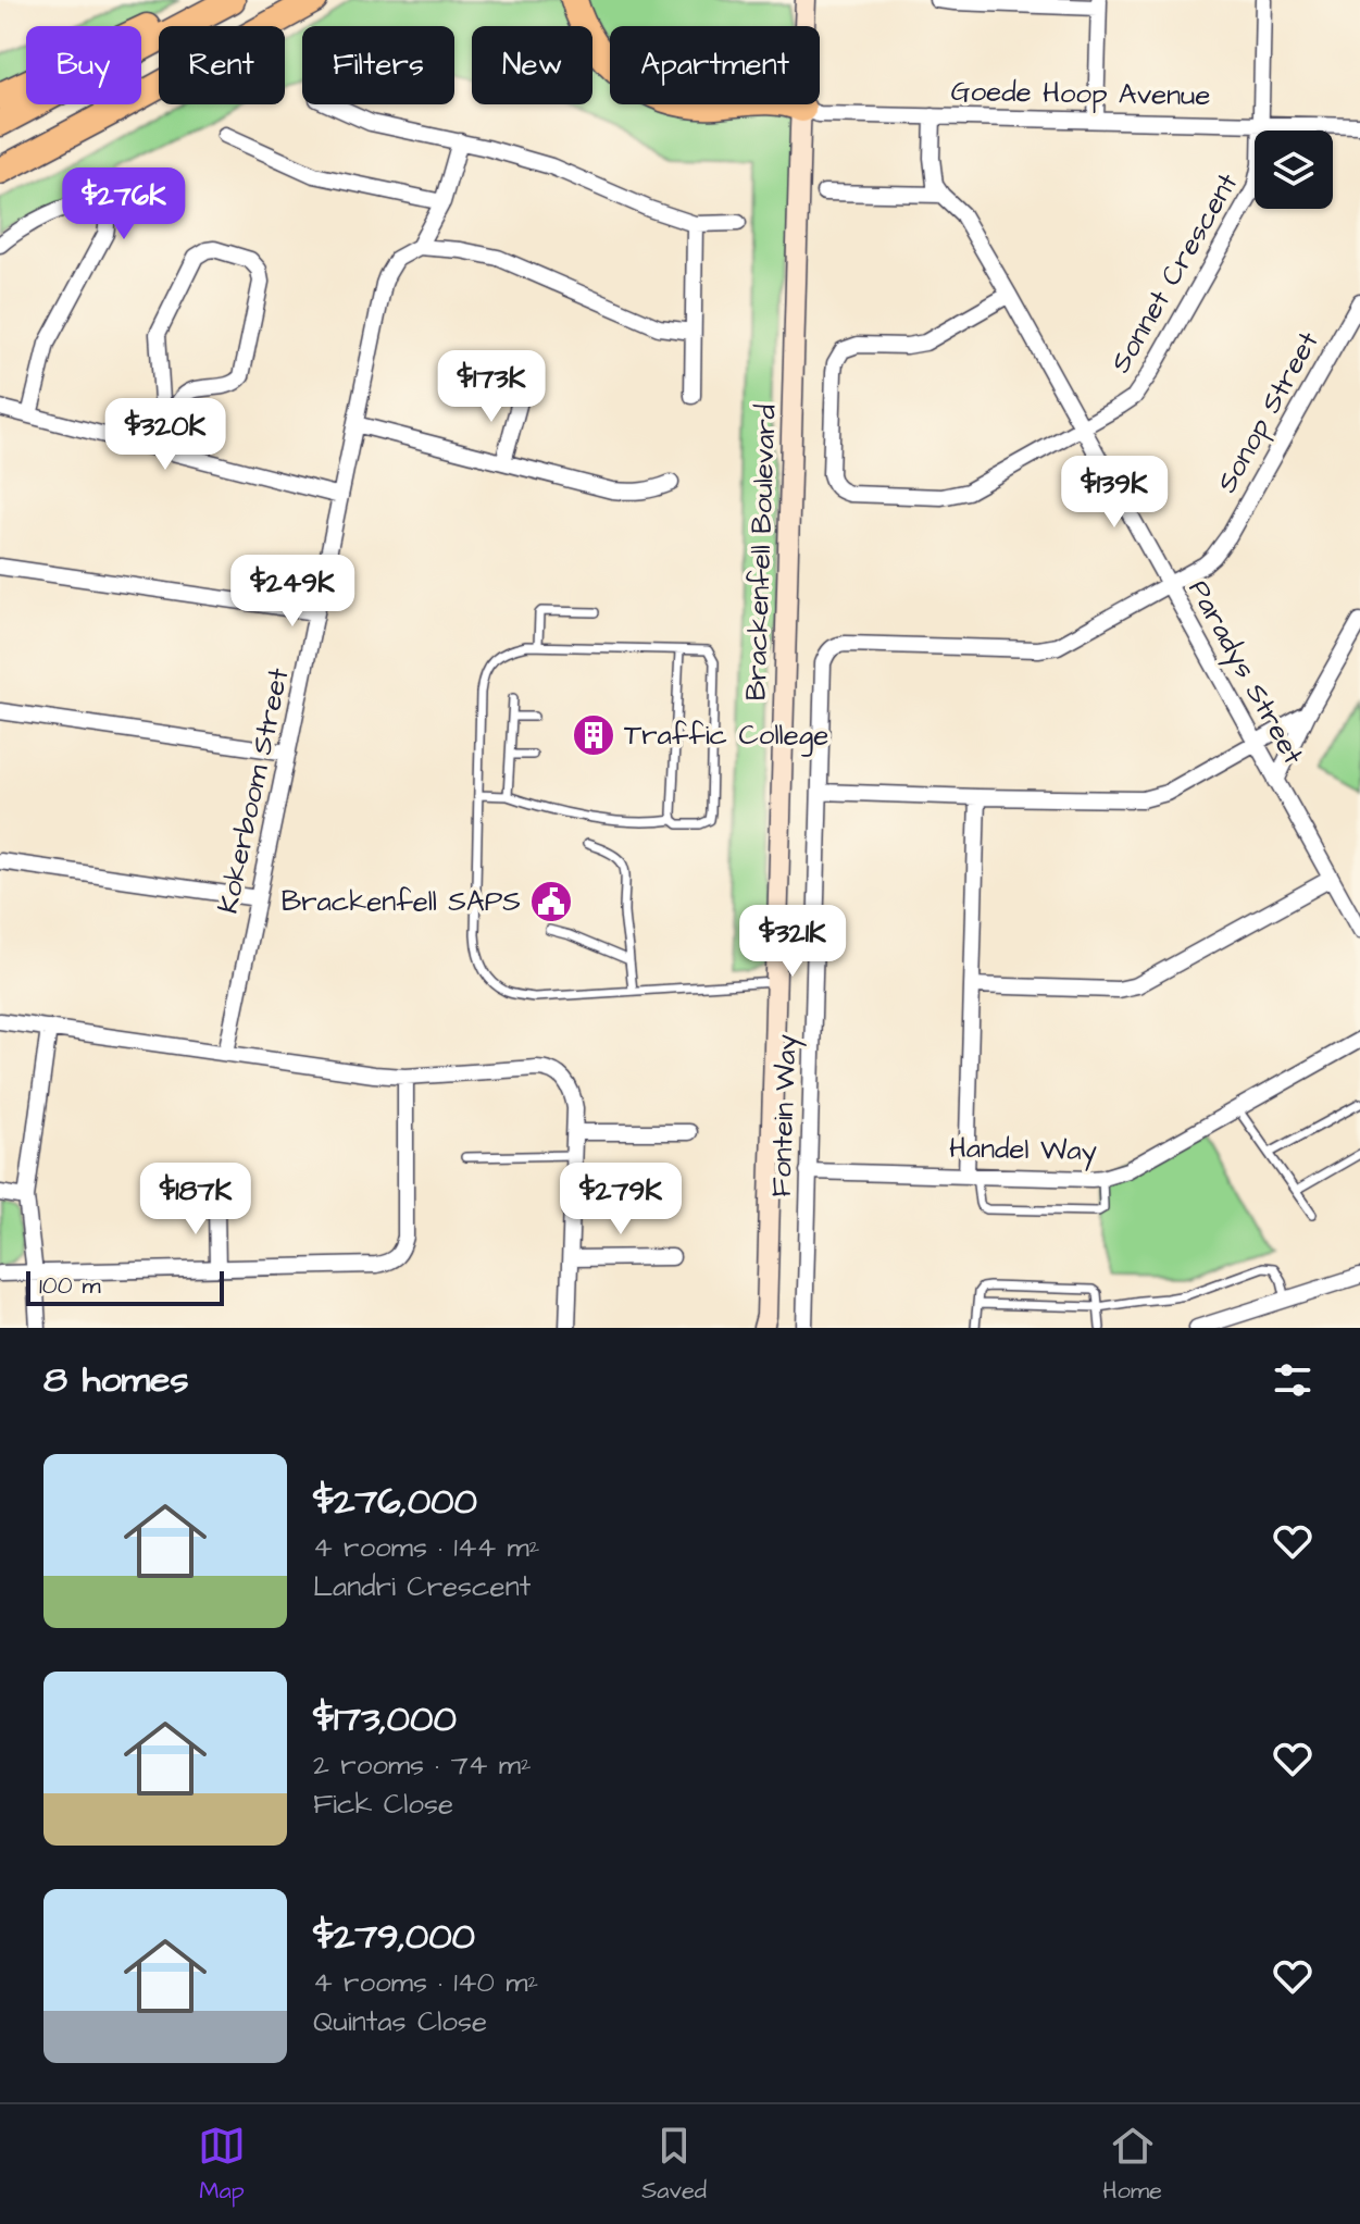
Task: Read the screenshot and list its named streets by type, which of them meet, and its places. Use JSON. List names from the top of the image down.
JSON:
{
  "streets": {
    "street": [
      "Goede Hoop Avenue",
      "Sonnet Crescent",
      "Sonop Street",
      "Brackenfell Boulevard",
      "Paradys Street",
      "Kokerboom Street",
      "Fontein Way",
      "Handel Way"
    ]
  },
  "crossings": [
    ["Goede Hoop Avenue", "Sonnet Crescent"],
    ["Goede Hoop Avenue", "Brackenfell Boulevard"],
    ["Goede Hoop Avenue", "Paradys Street"],
    ["Sonnet Crescent", "Paradys Street"],
    ["Sonop Street", "Paradys Street"],
    ["Sonop Street", "Fontein Way"],
    ["Fontein Way", "Handel Way"]
  ],
  "places": {
    "building": ["Traffic College"],
    "public building": ["Brackenfell SAPS"]
  },
  "scale_bar": "100 m",
  "page": {
    "chip": [
      "Buy",
      "Rent",
      "Filters",
      "New",
      "Apartment"
    ],
    "price": [
      "$276K",
      "$173K",
      "$320K",
      "$139K",
      "$249K",
      "$321K",
      "$187K",
      "$279K"
    ],
    "scale": "100 m",
    "heading": "8 homes",
    "list": [
      {
        "name": "$276,000",
        "note": "4 rooms · 144 m² · Landri Crescent"
      },
      {
        "name": "$173,000",
        "note": "2 rooms · 74 m² · Fick Close"
      },
      {
        "name": "$279,000",
        "note": "4 rooms · 140 m² · Quintas Close"
      }
    ],
    "tabs": ["Map", "Saved", "Home"]
  }
}
